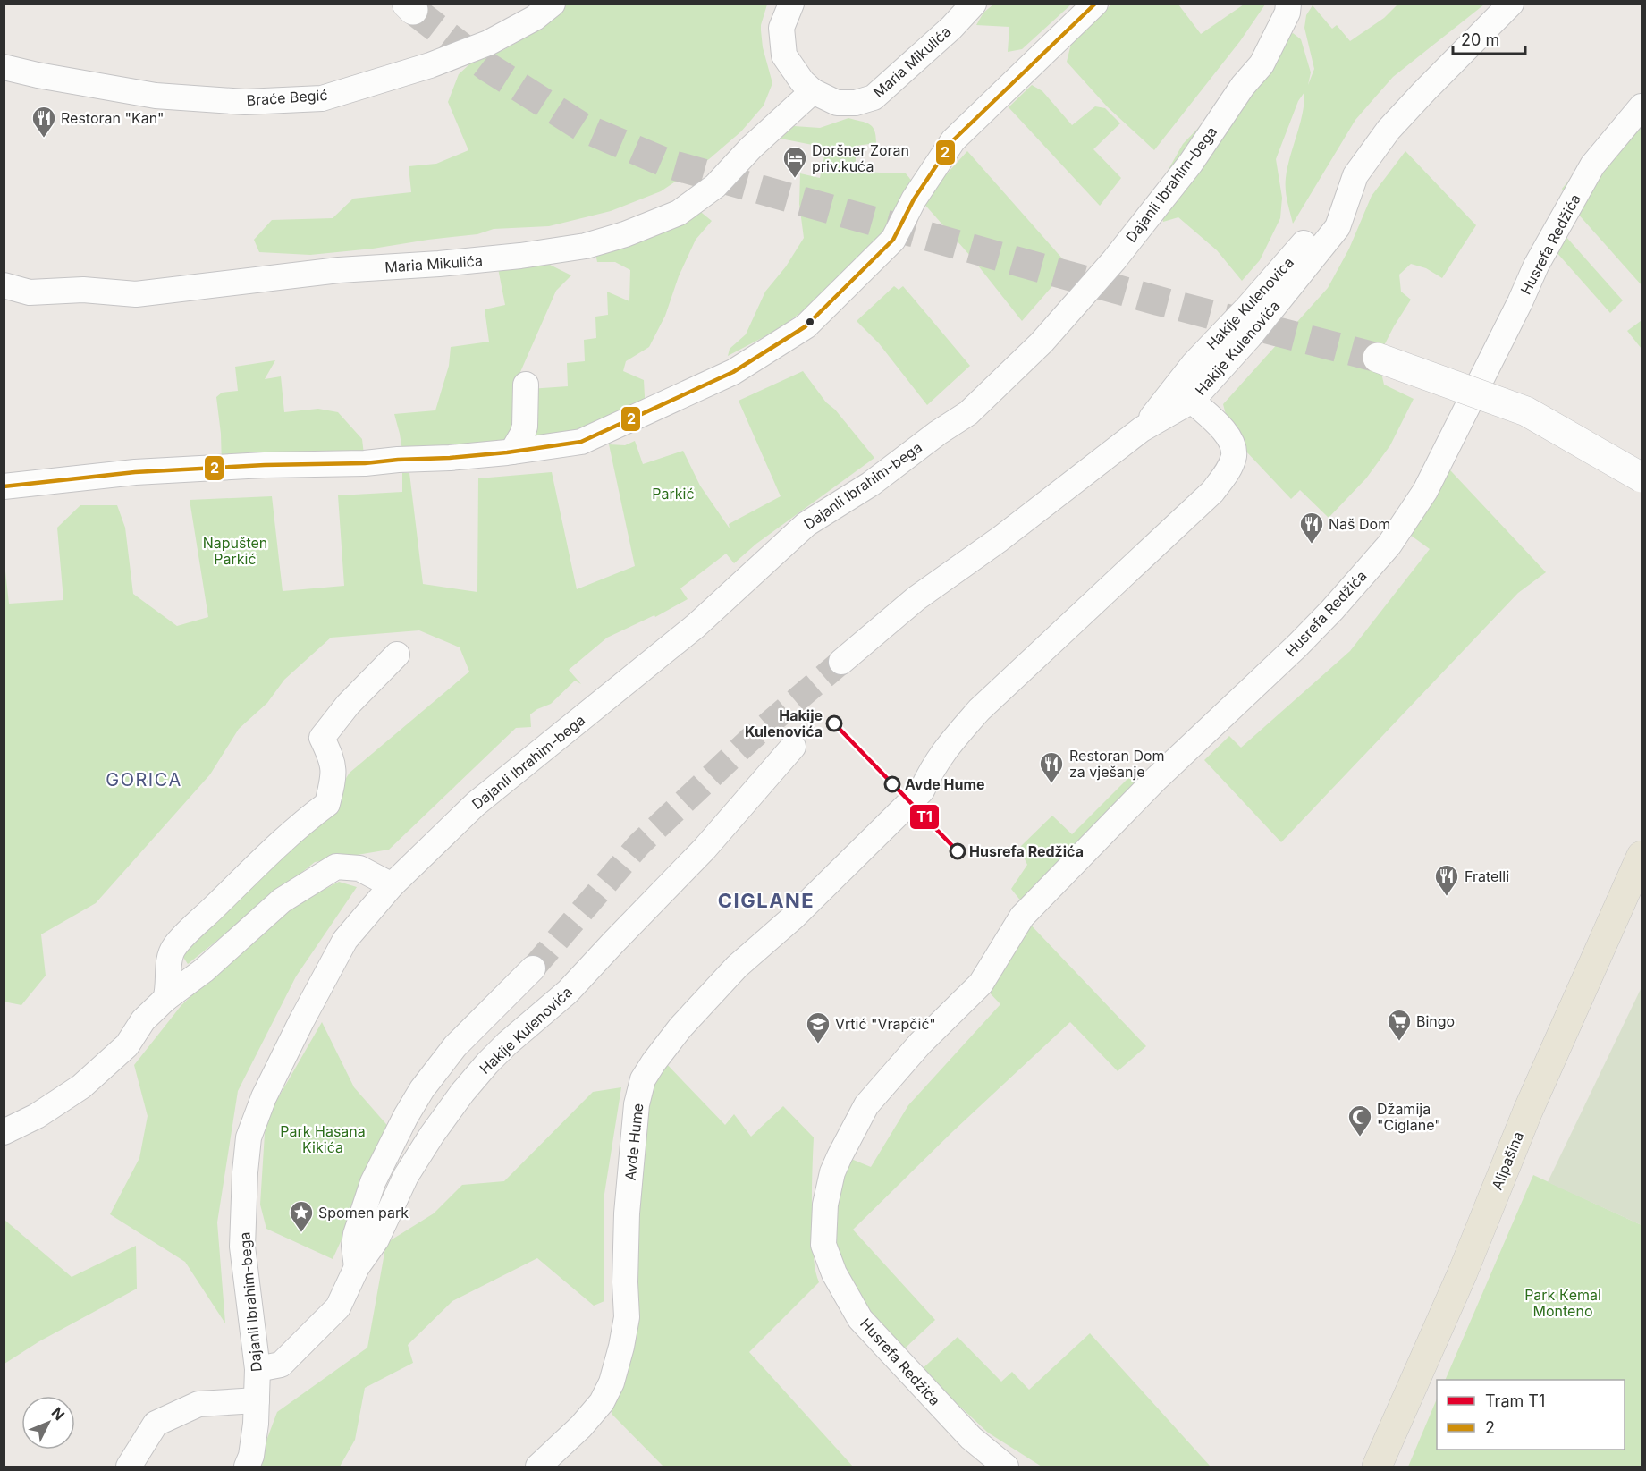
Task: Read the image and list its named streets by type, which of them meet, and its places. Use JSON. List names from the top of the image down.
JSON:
{
  "streets": {
    "main road": ["Alipašina"],
    "street": [
      "Maria Mikulića",
      "Braće Begić",
      "Dajanli Ibrahim-bega",
      "Husrefa Redžića",
      "Hakije Kulenovica",
      "Hakije Kulenovića",
      "Avde Hume"
    ]
  },
  "crossings": [
    ["Dajanli Ibrahim-bega", "Hakije Kulenovića"],
    ["Hakije Kulenovica", "Hakije Kulenovića"],
    ["Hakije Kulenovića", "Avde Hume"]
  ],
  "districts": ["GORICA", "CIGLANE"],
  "parks": [
    "Parkić",
    "Napušten Parkić",
    "Park Hasana Kikića",
    "Park Кemal Monteno"
  ],
  "places": {
    "restaurant": [
      "Restoran \"Kan\"",
      "Naš Dom",
      "Restoran Dom za vješanje",
      "Fratelli"
    ],
    "hotel": ["Doršner Zoran priv.kuća"],
    "other": ["Hakije Kulenovića", "Avde Hume", "Husrefa Redžića"],
    "supermarket": ["Bingo"],
    "school or university": ["Vrtić \"Vrapčić\""],
    "mosque": ["Džamija \"Ciglane\""],
    "place": ["Spomen park"]
  },
  "lines": ["transit line 2", "tram line T1"],
  "legend": ["Tram T1", "2"],
  "scale_bar": "20 m",
  "north": "top right"
}
